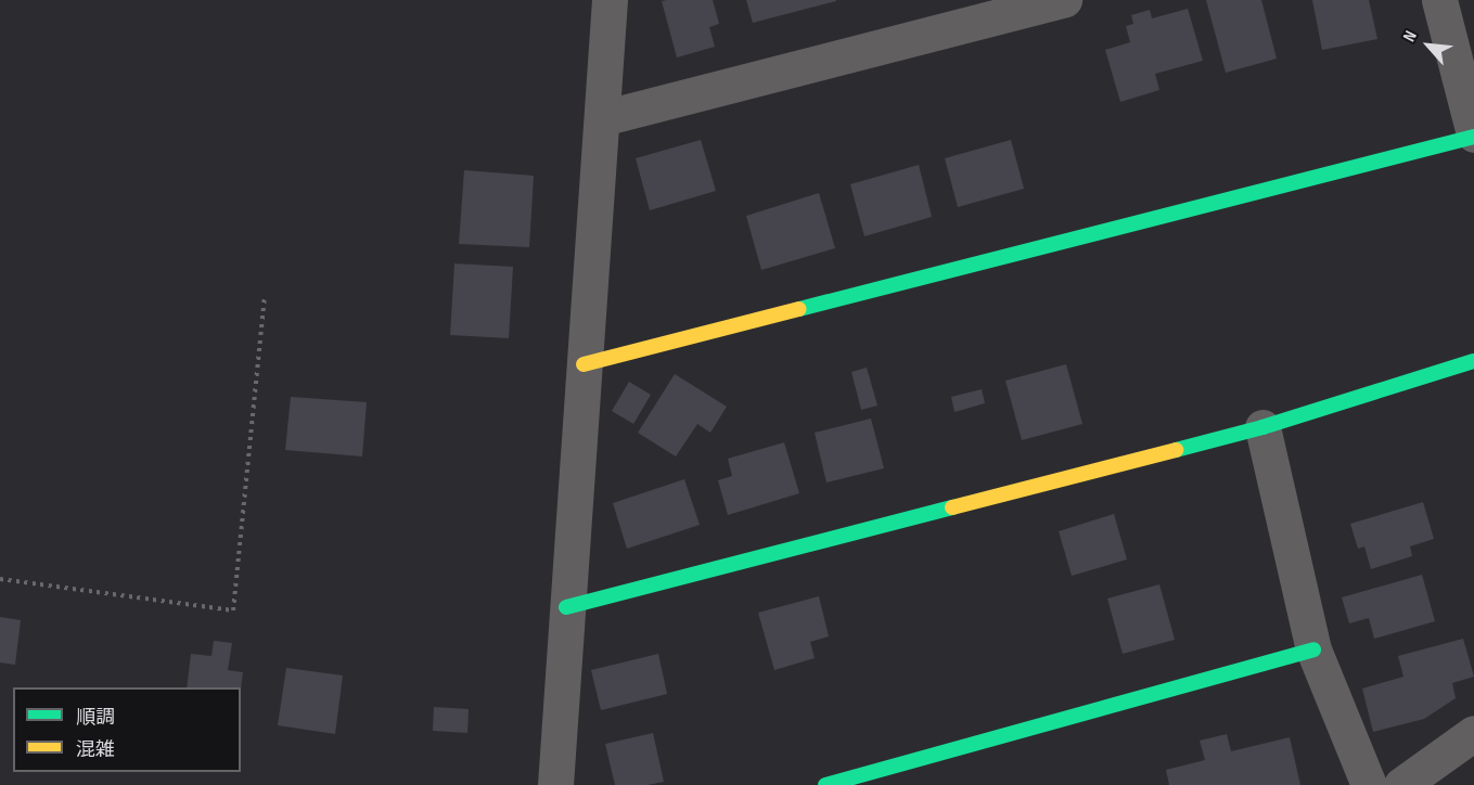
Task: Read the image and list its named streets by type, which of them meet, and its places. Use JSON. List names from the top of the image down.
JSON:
{
  "legend": ["順調", "混雑"],
  "north": "top left"
}
